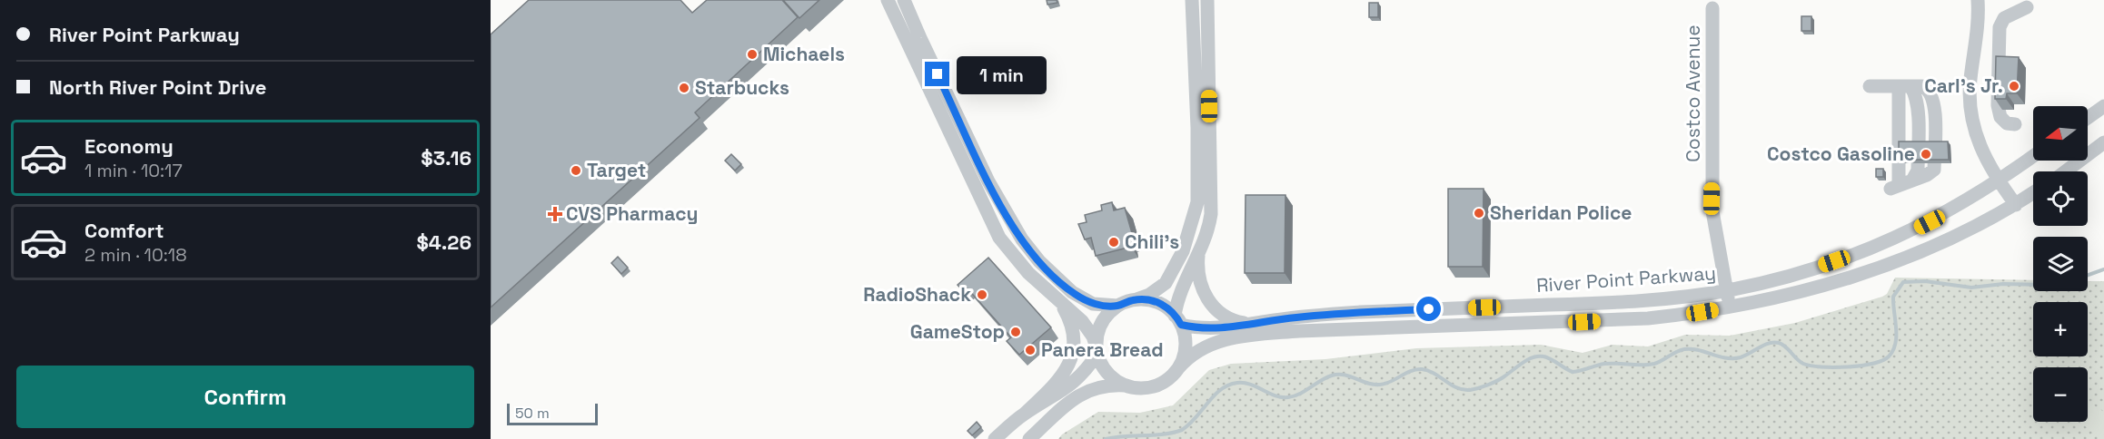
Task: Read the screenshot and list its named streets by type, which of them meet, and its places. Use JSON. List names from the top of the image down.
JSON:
{
  "streets": {
    "street": ["Costco Avenue", "River Point Parkway"]
  },
  "crossings": [
    ["Costco Avenue", "River Point Parkway"]
  ],
  "places": {
    "other": [
      "Michaels",
      "Carl's Jr.",
      "Starbucks",
      "Costco Gasoline",
      "Target",
      "Sheridan Police",
      "Chili's",
      "RadioShack",
      "GameStop",
      "Panera Bread"
    ],
    "health": ["CVS Pharmacy"]
  },
  "scale_bar": "50 m",
  "north": "left",
  "page": {
    "banner": ["River Point Parkway", "North River Point Drive"],
    "bubble": "1 min",
    "map_buttons": ["+", "−"],
    "list": [
      {
        "name": "Economy",
        "note": "1 min · 10:17",
        "value": "$3.16"
      },
      {
        "name": "Comfort",
        "note": "2 min · 10:18",
        "value": "$4.26"
      }
    ],
    "buttons": "Confirm",
    "scale": "50 m"
  }
}
